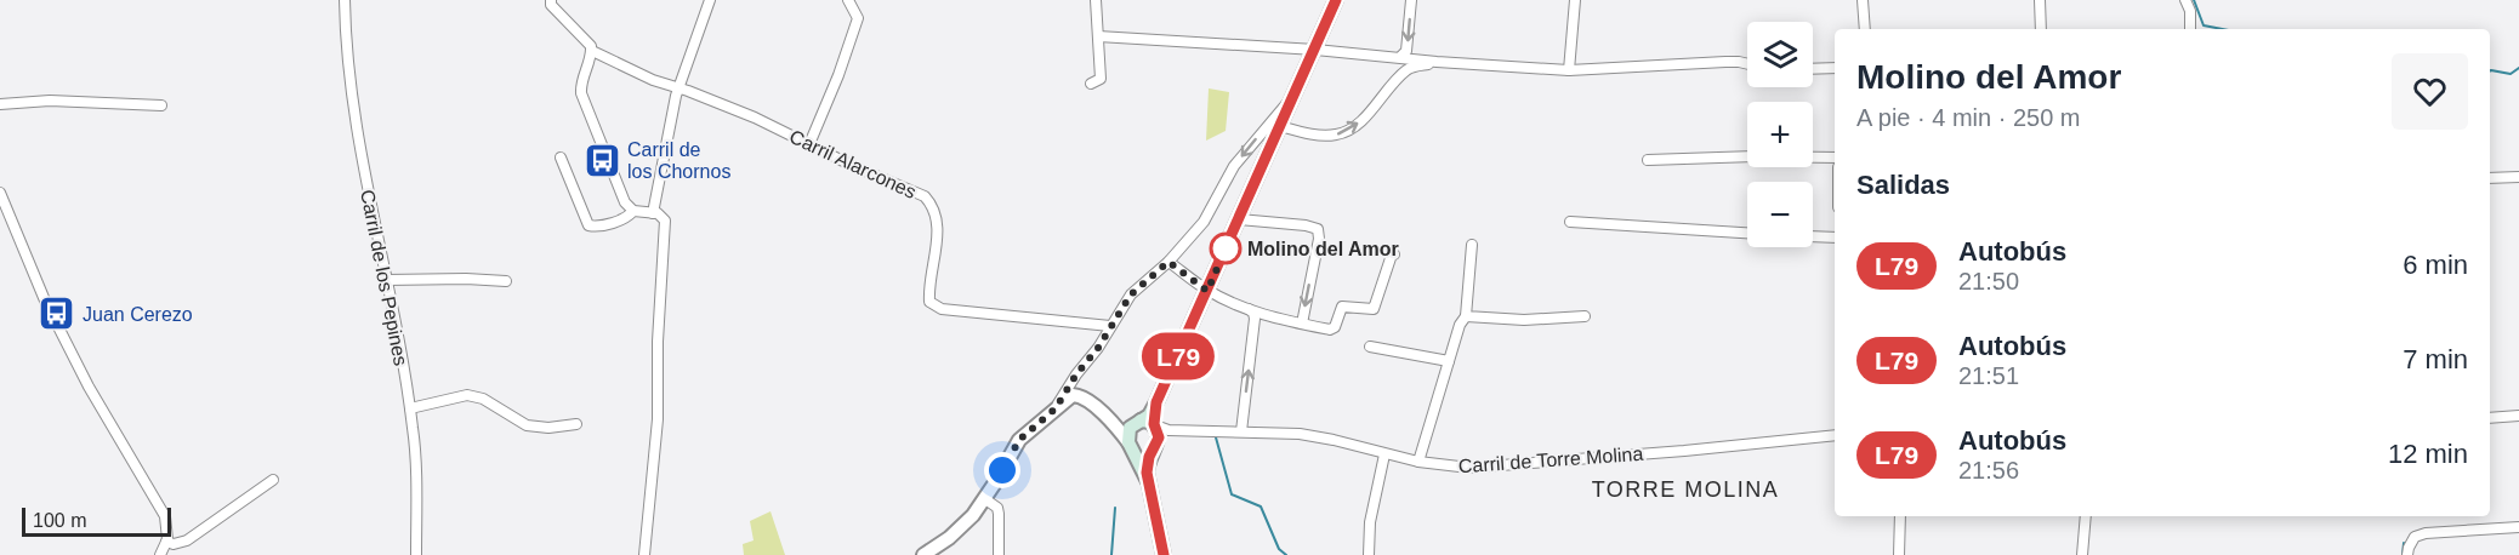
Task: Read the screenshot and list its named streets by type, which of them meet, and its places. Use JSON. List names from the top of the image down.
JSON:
{
  "streets": {
    "street": ["Carril Alarcones", "Carril de los Pepines", "Carril de Torre Molina"]
  },
  "districts": ["TORRE MOLINA"],
  "places": {
    "bus stop": ["Carril de los Chornos", "Juan Cerezo"],
    "other": ["Molino del Amor"]
  },
  "lines": ["bus line L79"],
  "scale_bar": "100 m",
  "page": {
    "on_map": "L79",
    "map_buttons": ["+", "−"],
    "heading": [
      ["Molino del Amor", "A pie · 4 min · 250 m"],
      "Salidas"
    ],
    "list": [
      {
        "mark": "L79",
        "name": "Autobús",
        "note": "21:50",
        "value": "6 min"
      },
      {
        "mark": "L79",
        "name": "Autobús",
        "note": "21:51",
        "value": "7 min"
      },
      {
        "mark": "L79",
        "name": "Autobús",
        "note": "21:56",
        "value": "12 min"
      }
    ],
    "scale": "100 m"
  }
}
